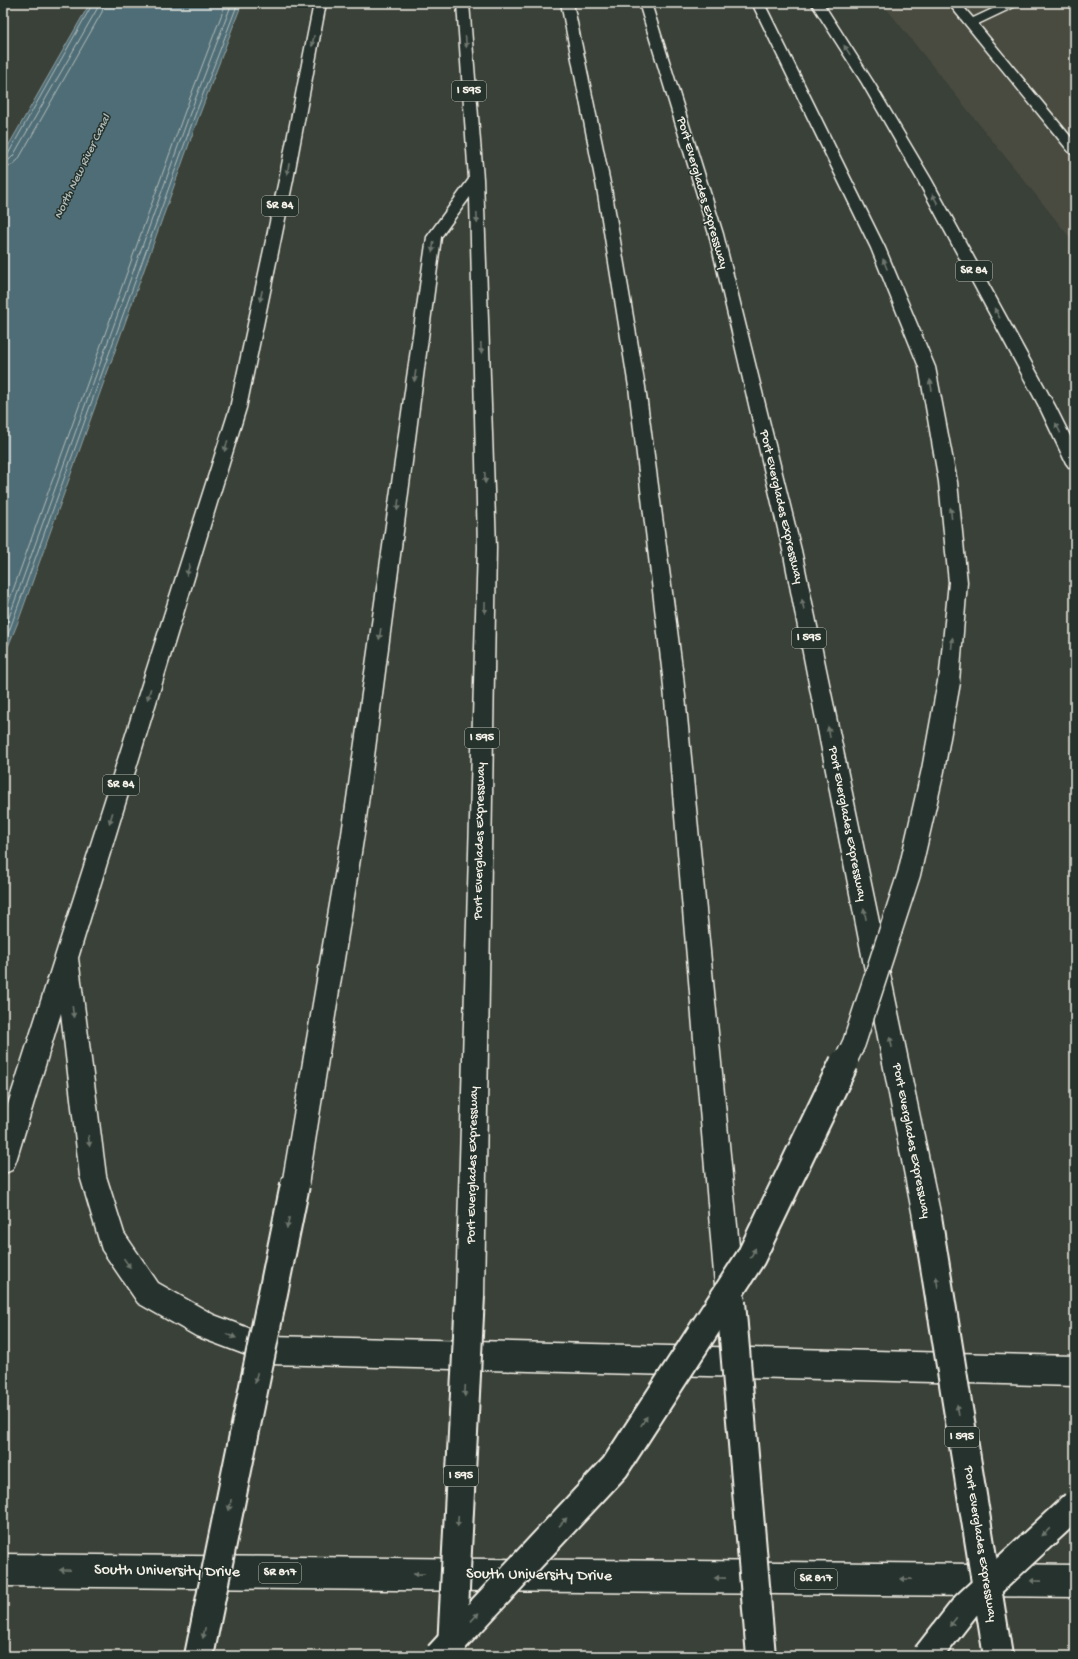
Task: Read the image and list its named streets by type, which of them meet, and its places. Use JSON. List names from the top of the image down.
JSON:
{
  "streets": {
    "main road": [
      "I 595",
      "Port Everglades Expressway",
      "SR 84",
      "South University Drive",
      "SR 817"
    ]
  },
  "one_way": ["South University Drive"],
  "water": ["North New River Canal"]
}
